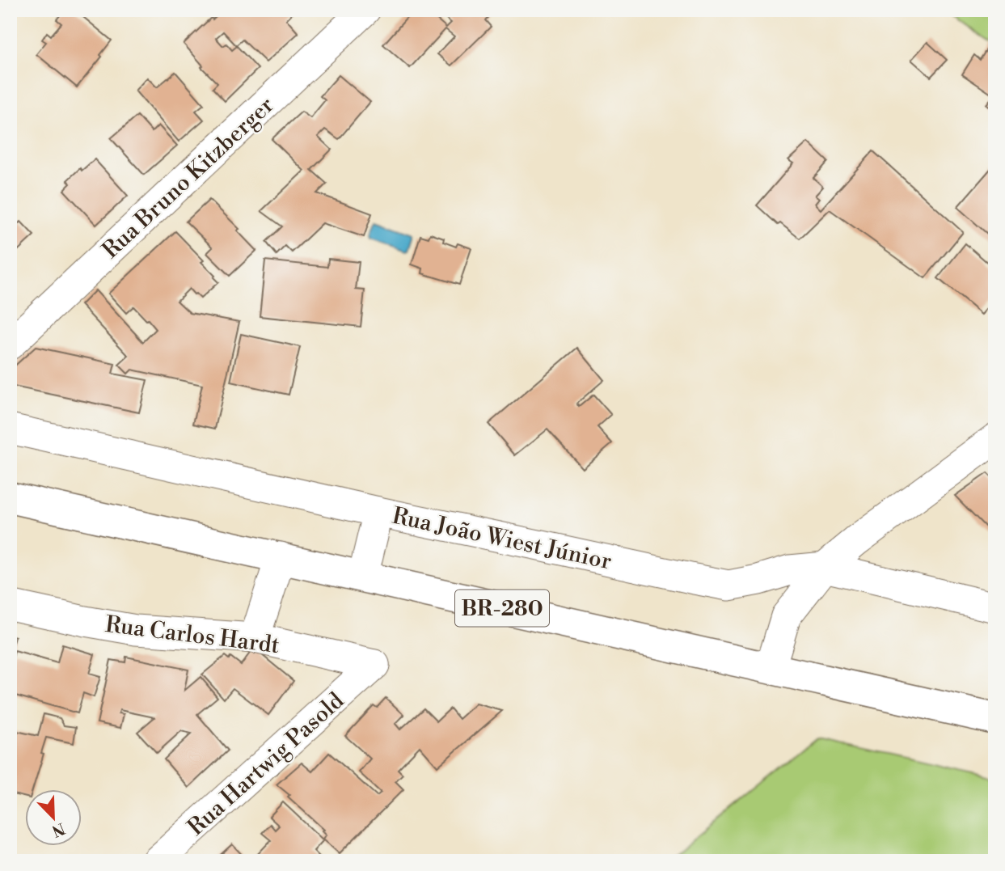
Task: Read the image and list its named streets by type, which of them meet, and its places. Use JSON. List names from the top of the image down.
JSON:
{
  "streets": {
    "highway": ["BR-280"],
    "street": [
      "Rua Bruno Kitzberger",
      "Rua João Wiest Júnior",
      "Rua Carlos Hardt",
      "Rua Hartwig Pasold"
    ]
  },
  "crossings": [
    ["Rua Carlos Hardt", "Rua Hartwig Pasold"]
  ],
  "north": "bottom right"
}
